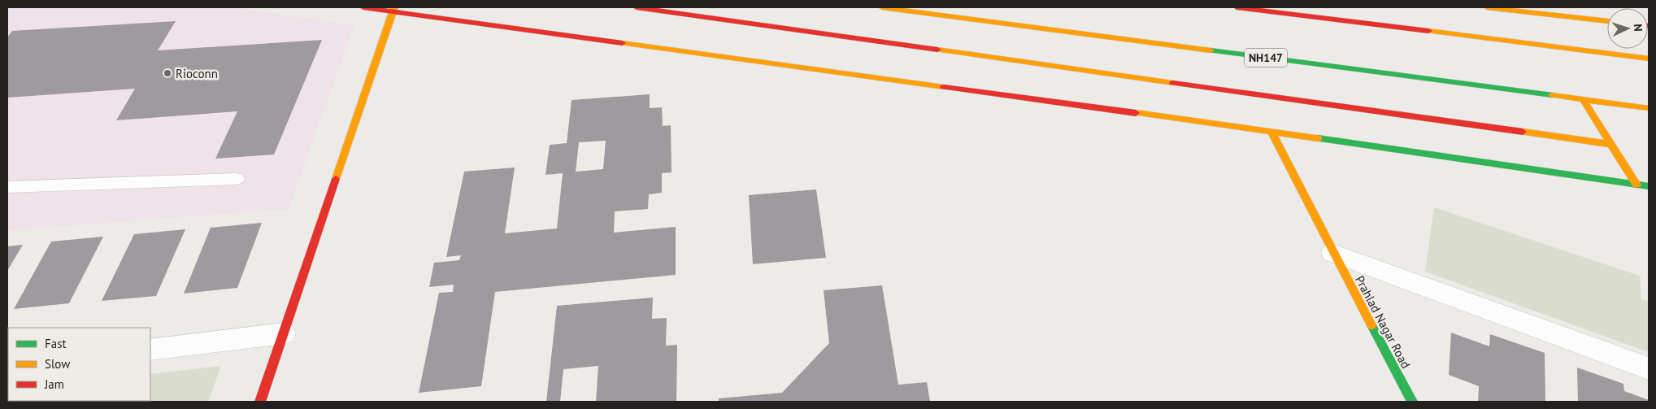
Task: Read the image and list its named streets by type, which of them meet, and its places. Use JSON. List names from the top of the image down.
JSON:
{
  "streets": {
    "main road": ["NH147", "Prahlad Nagar Road"]
  },
  "places": ["Rioconn"],
  "legend": ["Fast", "Slow", "Jam"],
  "north": "right"
}
